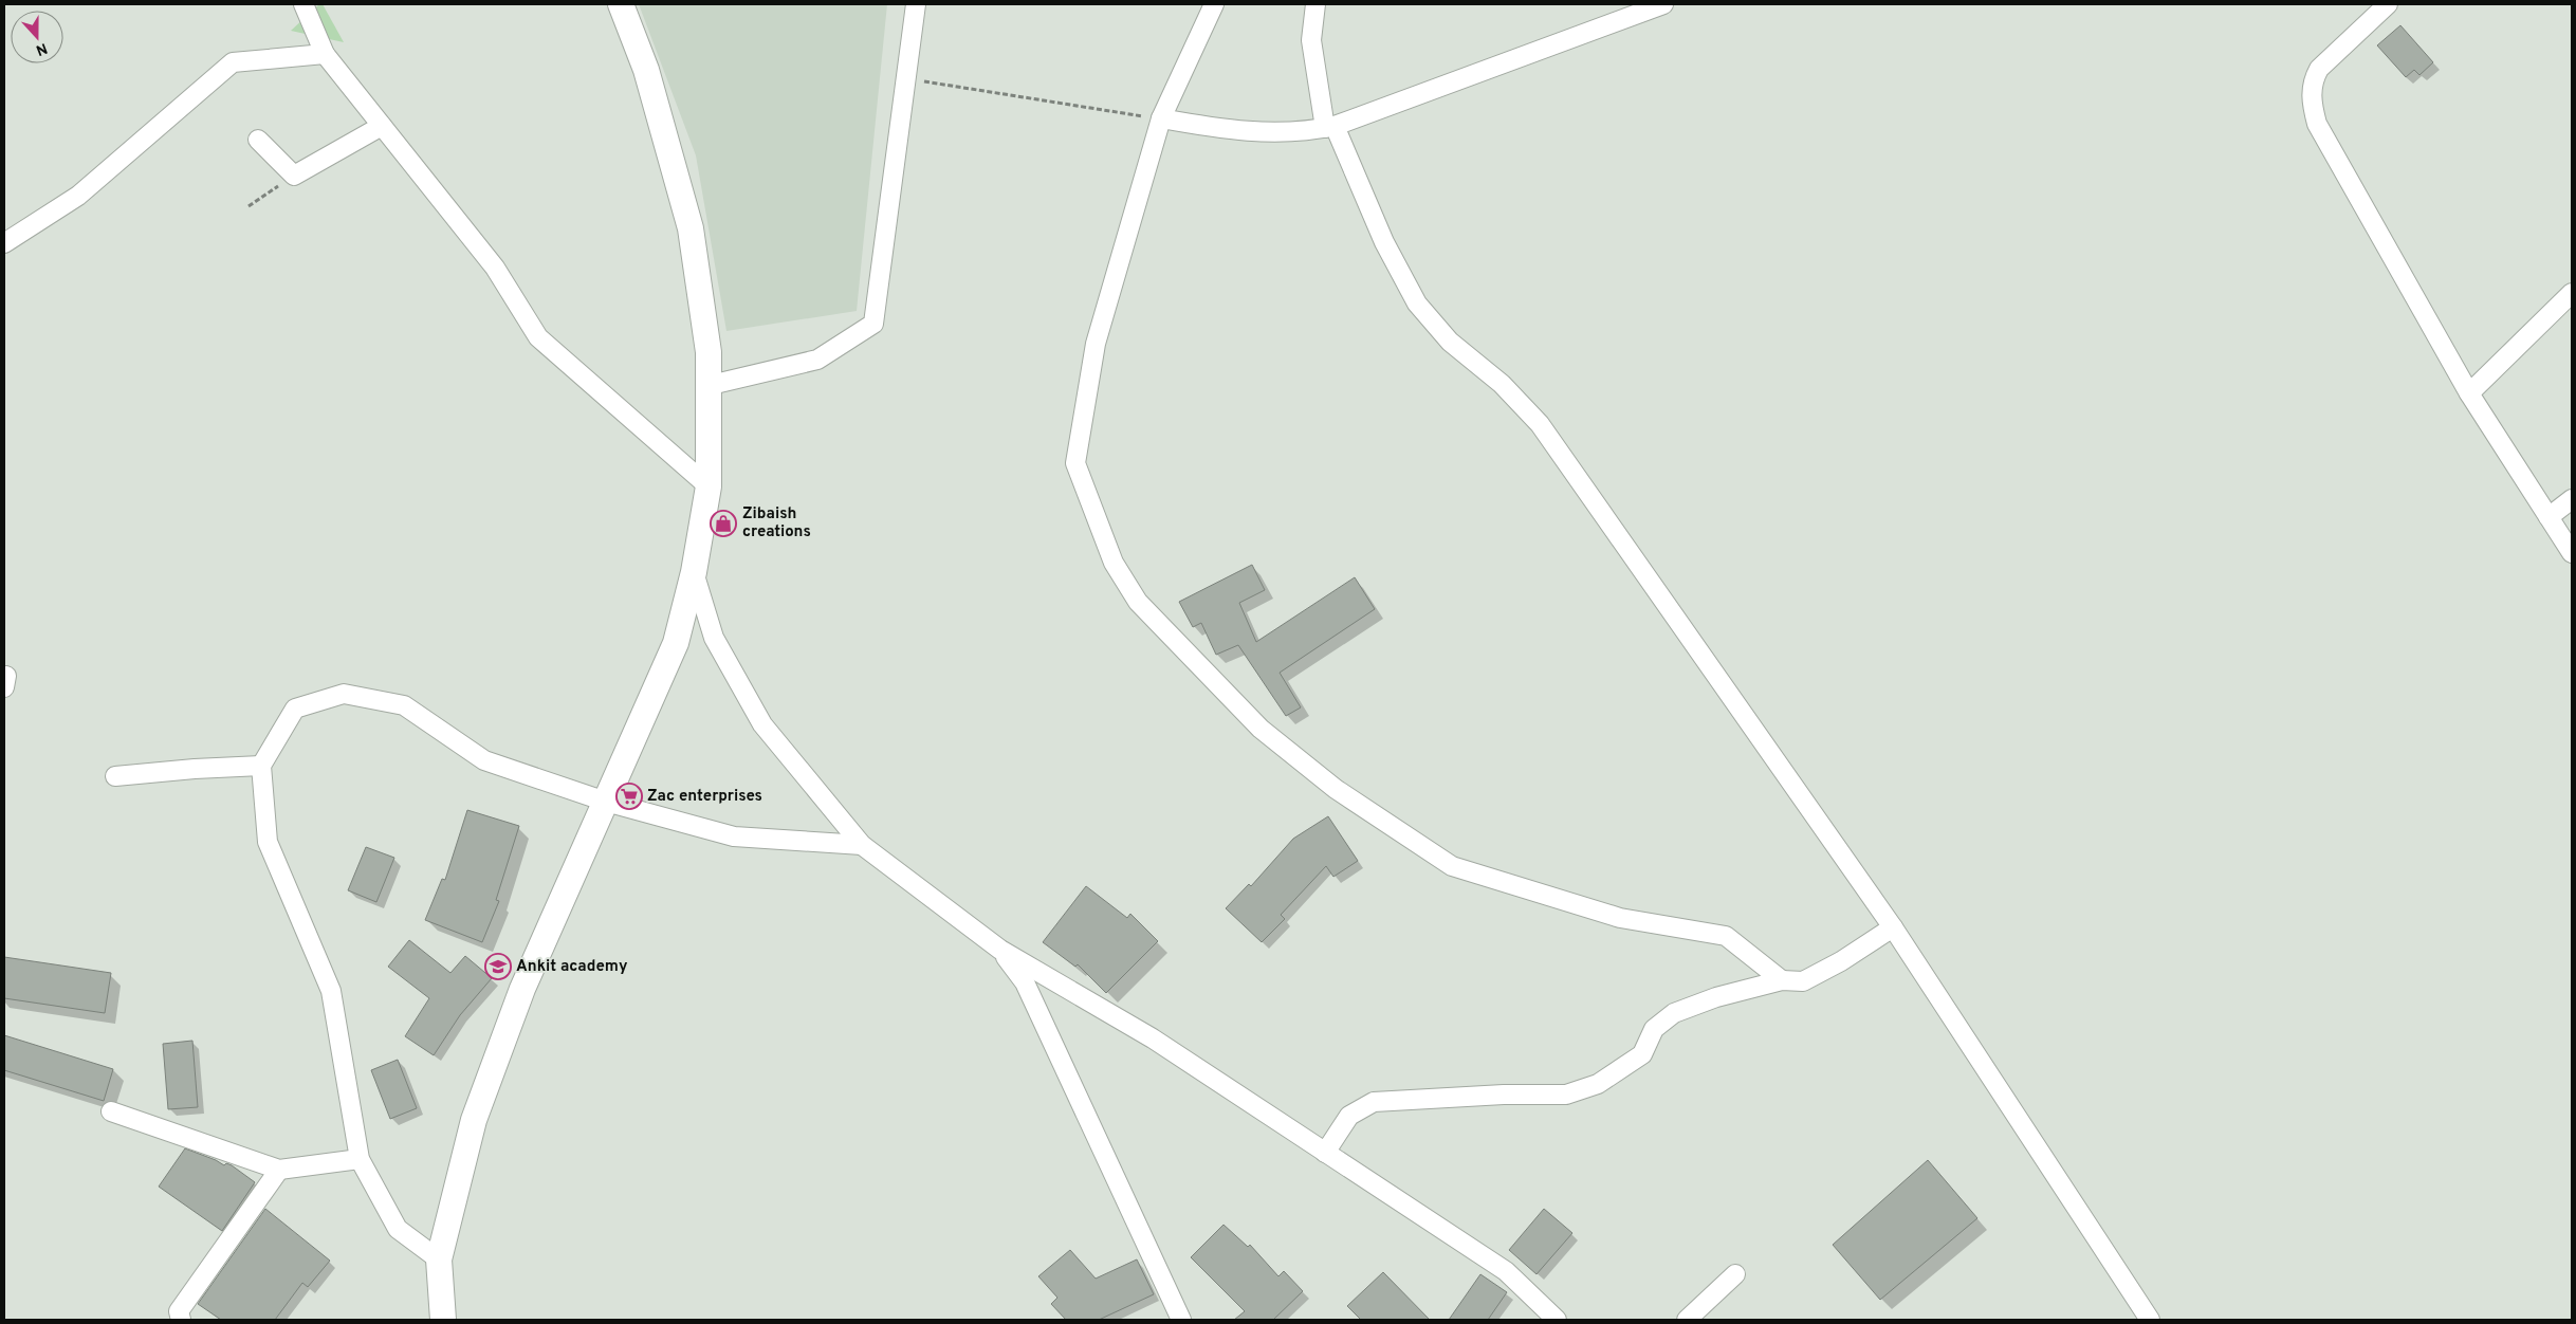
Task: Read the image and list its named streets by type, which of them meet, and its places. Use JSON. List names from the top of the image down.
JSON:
{
  "places": {
    "shop": ["Zibaish creations"],
    "supermarket": ["Zac enterprises"],
    "school or university": ["Ankit academy"]
  },
  "north": "bottom"
}
